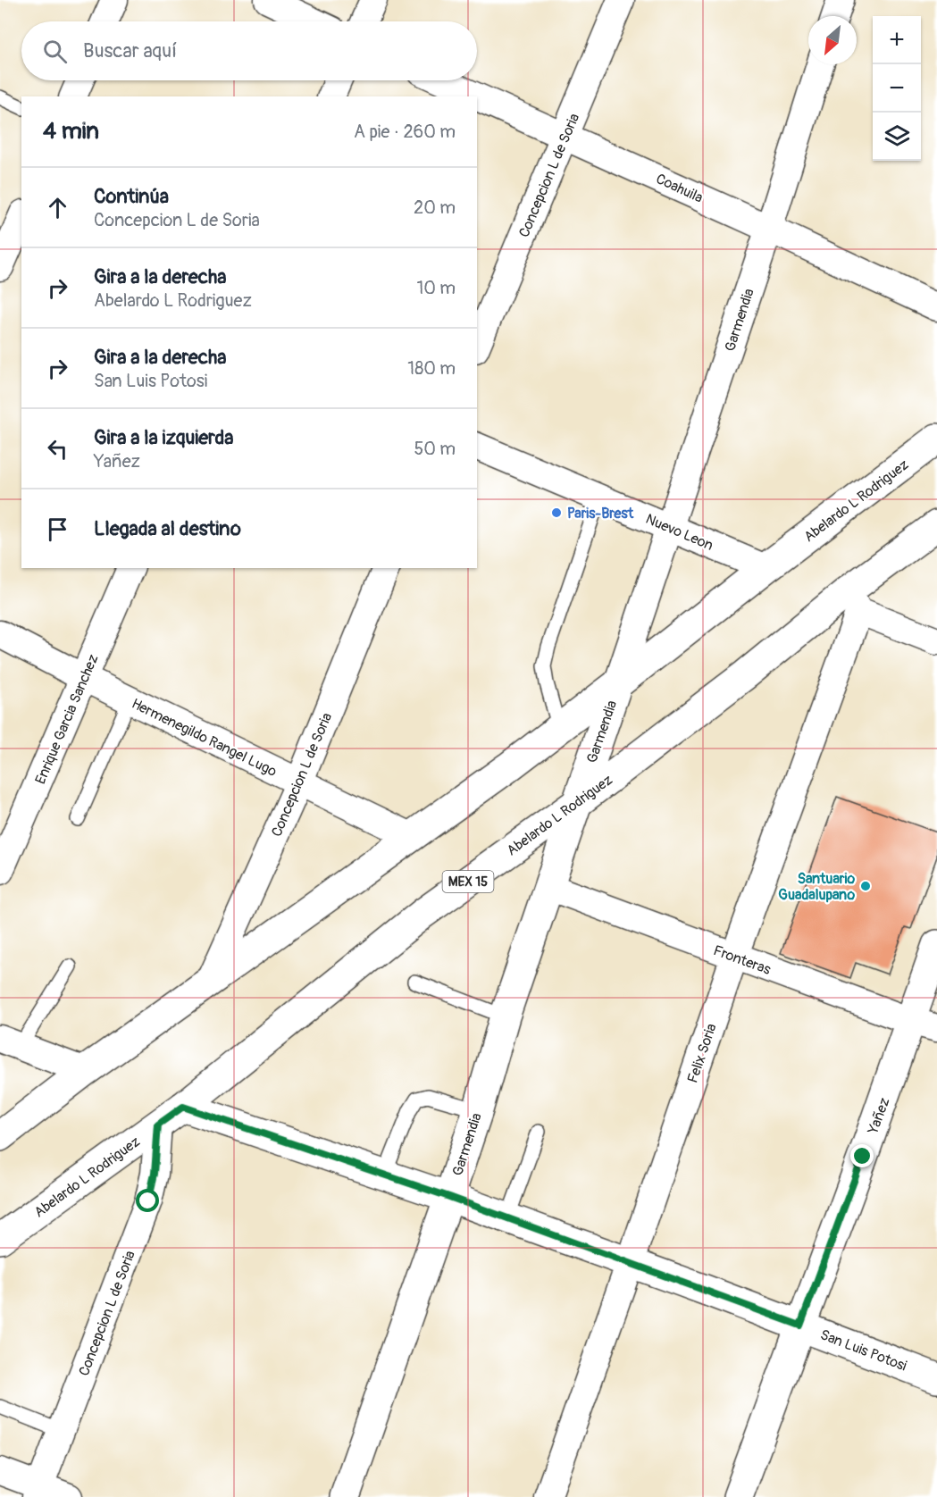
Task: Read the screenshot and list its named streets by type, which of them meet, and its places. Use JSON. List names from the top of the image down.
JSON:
{
  "streets": {
    "main road": [
      "Garmendia",
      "Abelardo L Rodriguez",
      "MEX 15",
      "Yañez",
      "San Luis Potosi"
    ],
    "street": [
      "Concepcion L de Soria",
      "Coahuila",
      "Nuevo Leon",
      "Enrique Garcia Sanchez",
      "Hermenegildo Rangel Lugo",
      "Fronteras",
      "Felix Soria"
    ]
  },
  "crossings": [
    ["Concepcion L de Soria", "Coahuila"],
    ["Concepcion L de Soria", "Abelardo L Rodriguez"],
    ["Concepcion L de Soria", "Hermenegildo Rangel Lugo"],
    ["Coahuila", "Garmendia"],
    ["Garmendia", "Abelardo L Rodriguez"],
    ["Garmendia", "Nuevo Leon"],
    ["Garmendia", "Fronteras"],
    ["Garmendia", "San Luis Potosi"],
    ["Abelardo L Rodriguez", "Nuevo Leon"],
    ["Abelardo L Rodriguez", "Hermenegildo Rangel Lugo"],
    ["Abelardo L Rodriguez", "Felix Soria"],
    ["Abelardo L Rodriguez", "San Luis Potosi"],
    ["Enrique Garcia Sanchez", "Hermenegildo Rangel Lugo"],
    ["Fronteras", "Felix Soria"],
    ["Fronteras", "Yañez"],
    ["Felix Soria", "San Luis Potosi"],
    ["Yañez", "San Luis Potosi"]
  ],
  "places": ["Paris-Brest", "Santuario Guadalupano"],
  "north": "bottom left",
  "page": {
    "map_buttons": ["+", "−"],
    "search": "Buscar aquí",
    "heading": ["4 min", "A pie · 260 m"],
    "list": [
      ["Continúa", "Concepcion L de Soria", "20 m"],
      ["Gira a la derecha", "Abelardo L Rodriguez", "10 m"],
      ["Gira a la derecha", "San Luis Potosi", "180 m"],
      ["Gira a la izquierda", "Yañez", "50 m"],
      "Llegada al destino"
    ]
  }
}
